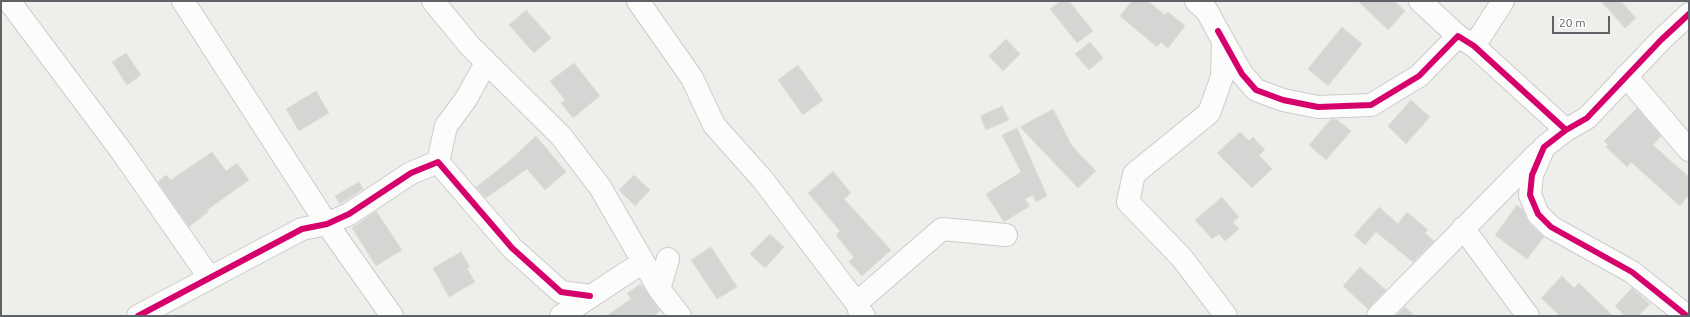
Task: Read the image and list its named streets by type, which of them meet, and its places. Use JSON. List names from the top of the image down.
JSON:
{
  "scale_bar": "20 m"
}
